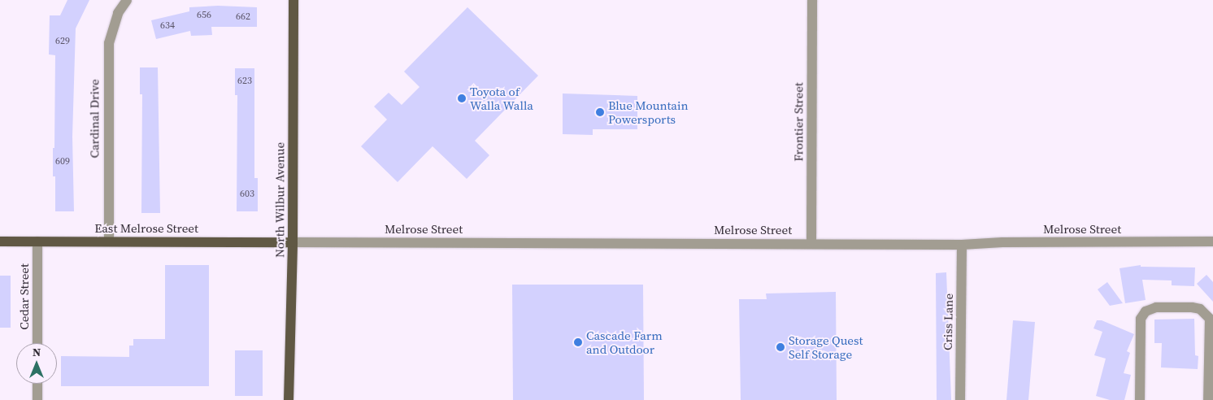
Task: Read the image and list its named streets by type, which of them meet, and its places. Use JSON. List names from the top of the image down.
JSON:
{
  "streets": {
    "main road": ["North Wilbur Avenue", "East Melrose Street"],
    "street": [
      "Cardinal Drive",
      "Frontier Street",
      "Melrose Street",
      "Cedar Street",
      "Criss Lane"
    ]
  },
  "crossings": [
    ["Cardinal Drive", "East Melrose Street"],
    ["Frontier Street", "Melrose Street"],
    ["North Wilbur Avenue", "East Melrose Street"],
    ["North Wilbur Avenue", "Melrose Street"],
    ["East Melrose Street", "Melrose Street"],
    ["East Melrose Street", "Cedar Street"],
    ["Melrose Street", "Criss Lane"]
  ],
  "places": [
    "Toyota of Walla Walla",
    "Blue Mountain Powersports",
    "Cascade Farm and Outdoor",
    "Storage Quest Self Storage"
  ],
  "house_numbers": [
    "656",
    "662",
    "634",
    "629",
    "623",
    "609",
    "603"
  ],
  "north": "top"
}
